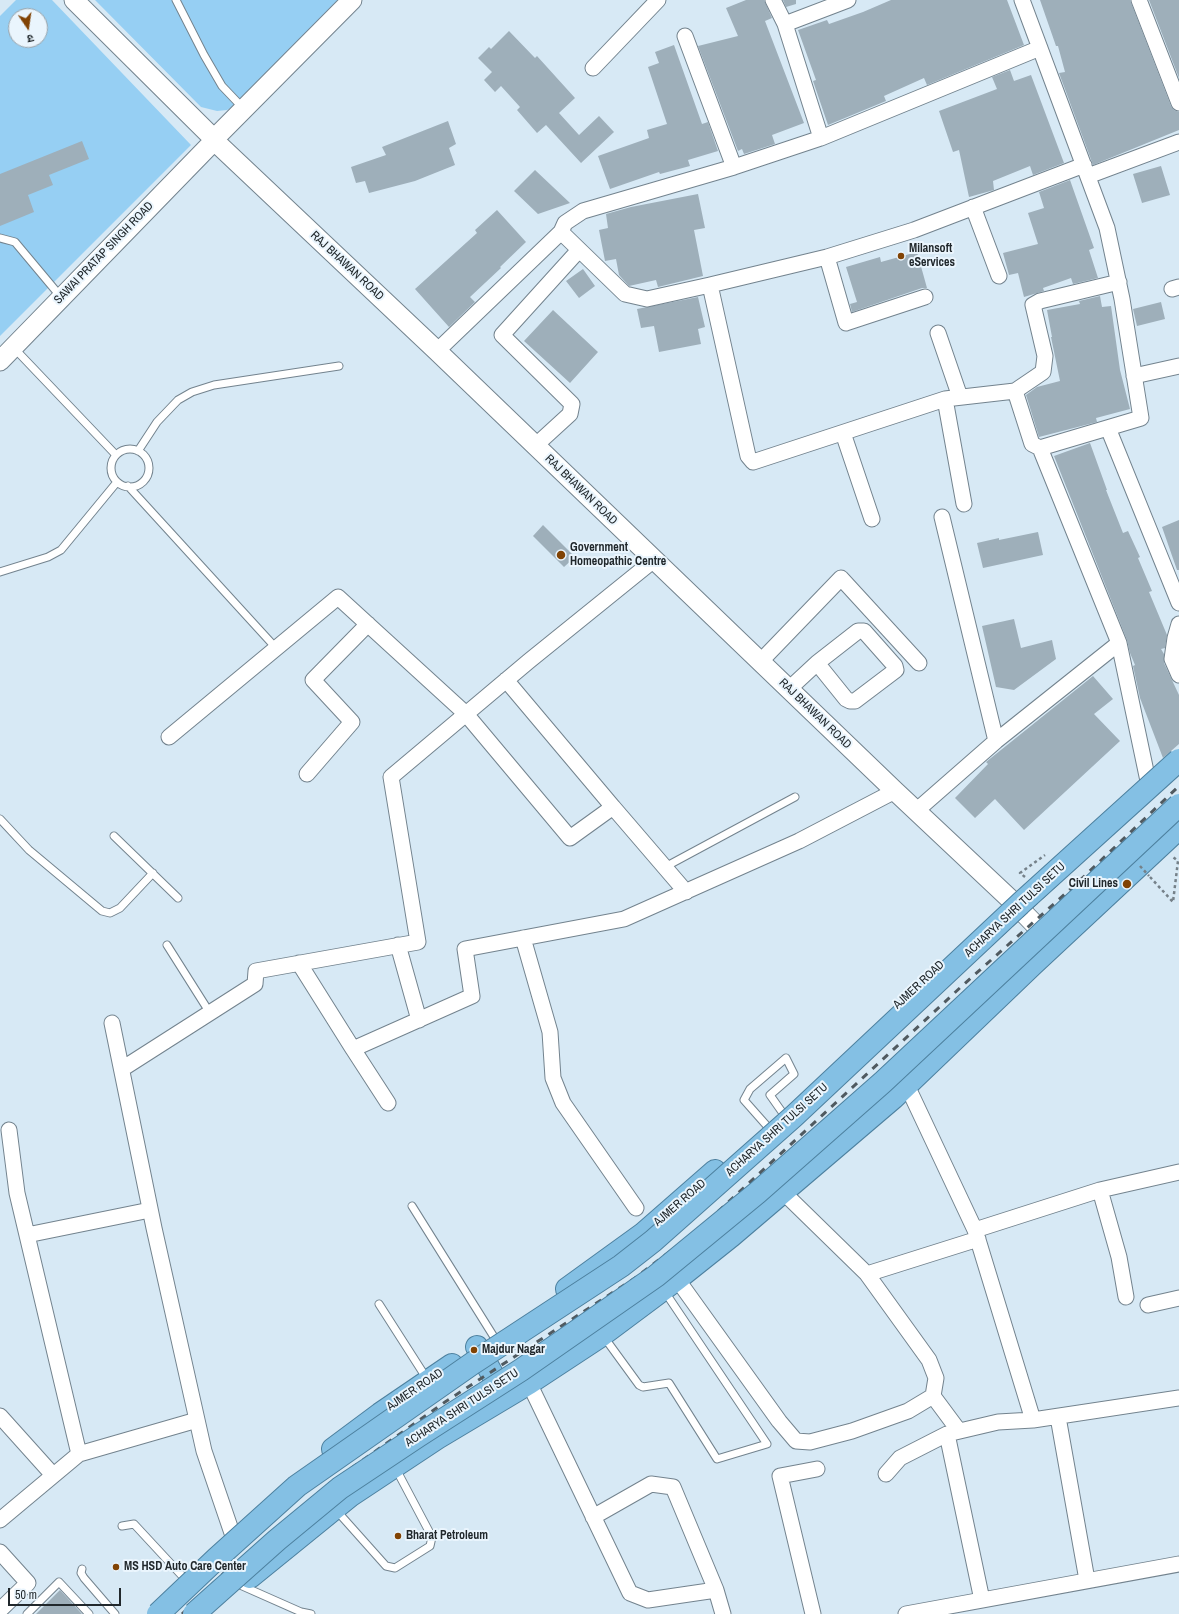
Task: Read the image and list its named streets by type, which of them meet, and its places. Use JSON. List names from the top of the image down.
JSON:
{
  "streets": {
    "highway": ["ACHARYA SHRI TULSI SETU", "AJMER ROAD"],
    "street": ["SAWAI PRATAP SINGH ROAD", "RAJ BHAWAN ROAD"]
  },
  "crossings": [
    ["SAWAI PRATAP SINGH ROAD", "RAJ BHAWAN ROAD"],
    ["RAJ BHAWAN ROAD", "AJMER ROAD"]
  ],
  "places": [
    "Milansoft eServices",
    "Government Homeopathic Centre",
    "Civil Lines",
    "Majdur Nagar",
    "Bharat Petroleum",
    "MS HSD Auto Care Center"
  ],
  "scale_bar": "50 m",
  "north": "bottom"
}
